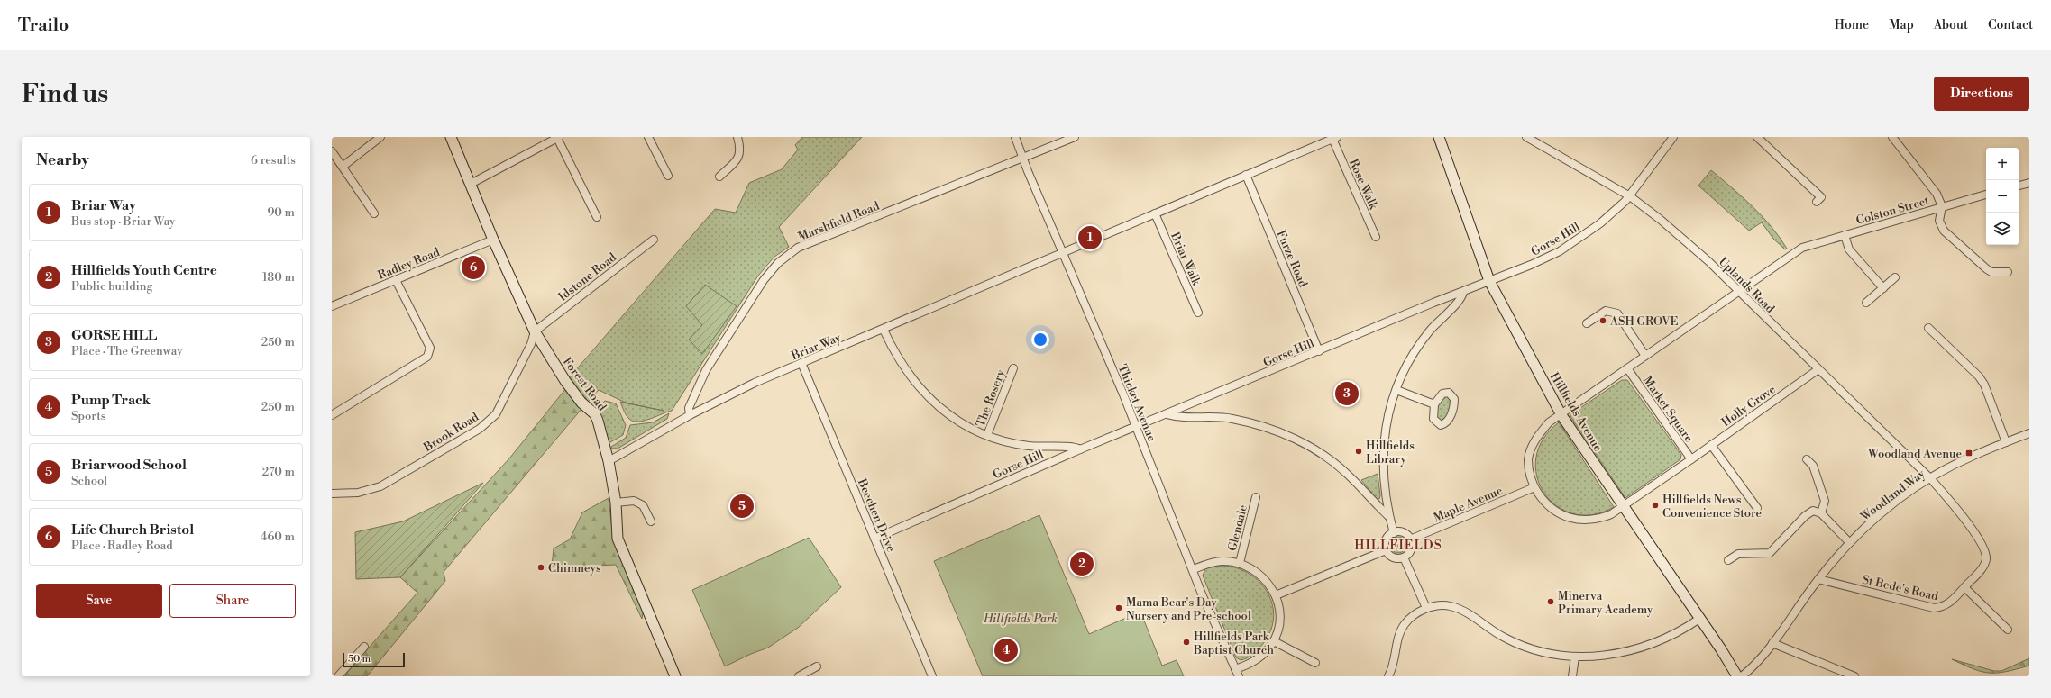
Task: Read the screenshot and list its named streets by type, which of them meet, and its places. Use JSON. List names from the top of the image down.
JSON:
{
  "streets": {
    "street": [
      "Rose Walk",
      "Colston Street",
      "Marshfield Road",
      "Gorse Hill",
      "Briar Walk",
      "Furze Road",
      "Radley Road",
      "Idstone Road",
      "Uplands Road",
      "Briar Way",
      "Forest Road",
      "The Rosery",
      "Thicket Avenue",
      "Holly Grove",
      "Market Square",
      "Hillfields Avenue",
      "Brook Road",
      "Woodland Way",
      "Maple Avenue",
      "Beechen Drive",
      "Glendale",
      "St Bede's Road"
    ]
  },
  "crossings": [
    ["Rose Walk", "Briar Way"],
    ["Colston Street", "Uplands Road"],
    ["Marshfield Road", "Briar Way"],
    ["Marshfield Road", "Thicket Avenue"],
    ["Gorse Hill", "Furze Road"],
    ["Gorse Hill", "Uplands Road"],
    ["Gorse Hill", "Thicket Avenue"],
    ["Gorse Hill", "Hillfields Avenue"],
    ["Gorse Hill", "Beechen Drive"],
    ["Briar Walk", "Briar Way"],
    ["Furze Road", "Briar Way"],
    ["Radley Road", "Forest Road"],
    ["Idstone Road", "Forest Road"],
    ["Idstone Road", "Brook Road"],
    ["Uplands Road", "Holly Grove"],
    ["Uplands Road", "Woodland Way"],
    ["Uplands Road", "St Bede's Road"],
    ["Briar Way", "Forest Road"],
    ["Briar Way", "Thicket Avenue"],
    ["Briar Way", "Beechen Drive"],
    ["Forest Road", "Brook Road"],
    ["Holly Grove", "Market Square"],
    ["Market Square", "Hillfields Avenue"],
    ["Market Square", "Maple Avenue"],
    ["Woodland Way", "St Bede's Road"]
  ],
  "districts": ["HILLFIELDS"],
  "parks": ["Hillfields Park"],
  "places": {
    "other": [
      "ASH GROVE",
      "Hillfields Library",
      "Hillfields News Convenience Store",
      "Chimneys",
      "Minerva Primary Academy",
      "Mama Bear's Day Nursery and Pre-school",
      "Hillfields Park Baptist Church"
    ],
    "transit": ["Woodland Avenue"]
  },
  "scale_bar": "50 m",
  "page": {
    "header": "Trailo",
    "nav": [
      "Home",
      "Map",
      "About",
      "Contact"
    ],
    "buttons": [
      "Directions",
      ["Save", "Share"]
    ],
    "title": "Find us",
    "heading": ["Nearby", "6 results"],
    "map_buttons": ["+", "−"],
    "list": [
      {
        "mark": "1",
        "name": "Briar Way",
        "note": "Bus stop · Briar Way",
        "value": "90 m"
      },
      {
        "mark": "2",
        "name": "Hillfields Youth Centre",
        "note": "Public building",
        "value": "180 m"
      },
      {
        "mark": "3",
        "name": "GORSE HILL",
        "note": "Place · The Greenway",
        "value": "250 m"
      },
      {
        "mark": "4",
        "name": "Pump Track",
        "note": "Sports",
        "value": "250 m"
      },
      {
        "mark": "5",
        "name": "Briarwood School",
        "note": "School",
        "value": "270 m"
      },
      {
        "mark": "6",
        "name": "Life Church Bristol",
        "note": "Place · Radley Road",
        "value": "460 m"
      }
    ],
    "pins": [
      "1",
      "6",
      "3",
      "5",
      "2",
      "4"
    ],
    "scale": "50 m"
  }
}
